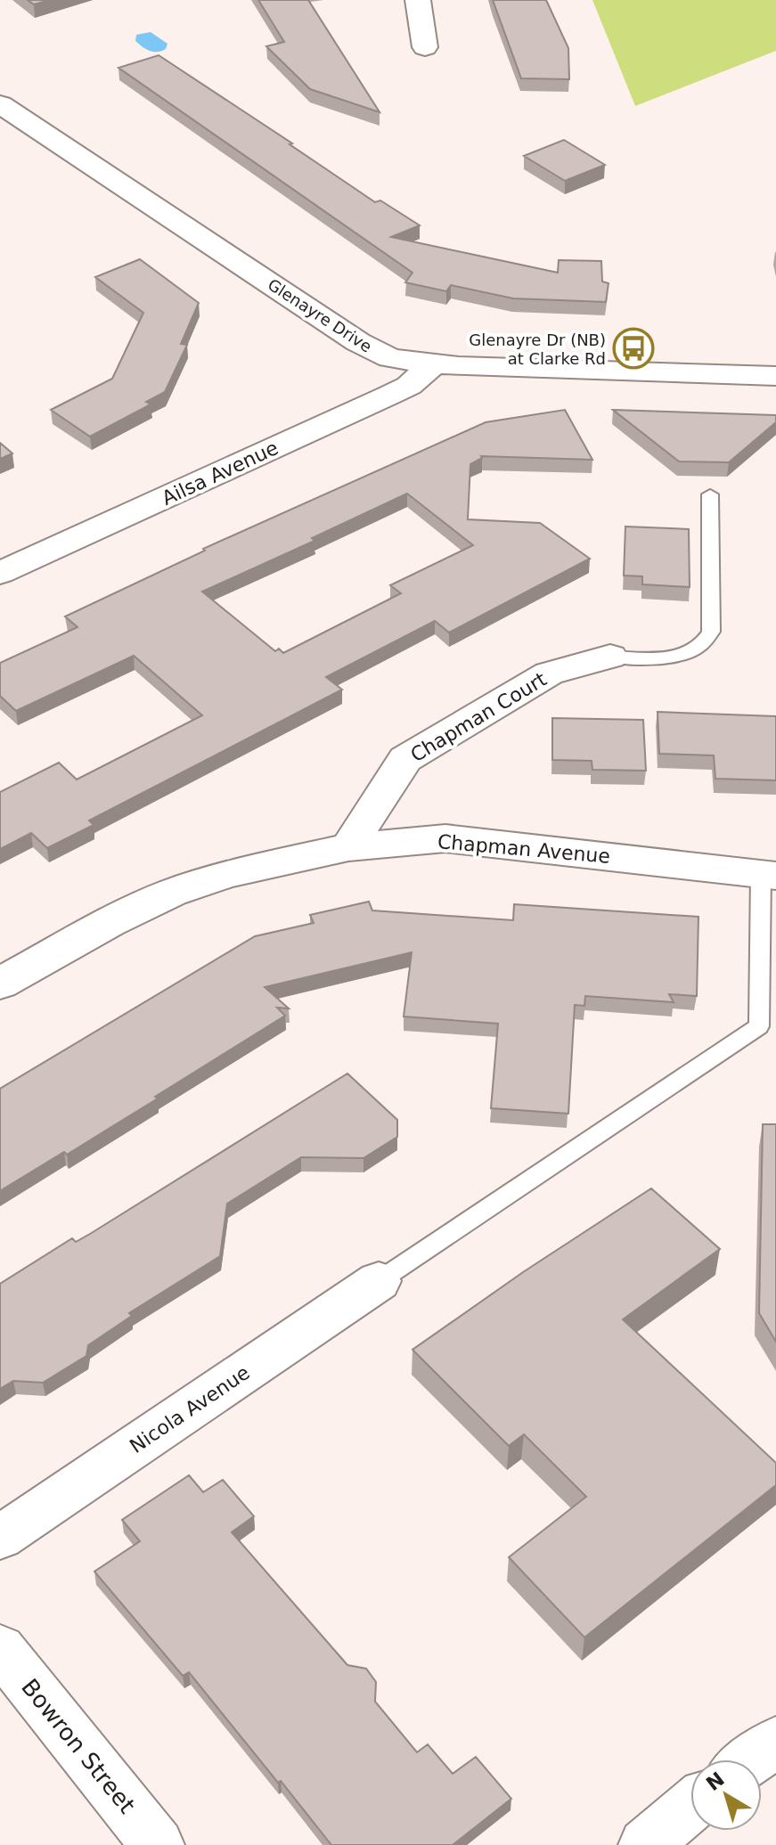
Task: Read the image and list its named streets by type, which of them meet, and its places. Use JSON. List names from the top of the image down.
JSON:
{
  "streets": {
    "street": [
      "Glenayre Drive",
      "Ailsa Avenue",
      "Chapman Court",
      "Chapman Avenue",
      "Nicola Avenue",
      "Bowron Street"
    ]
  },
  "crossings": [
    ["Glenayre Drive", "Ailsa Avenue"],
    ["Chapman Court", "Chapman Avenue"]
  ],
  "places": {
    "bus stop": ["Glenayre Dr (NB) at Clarke Rd"]
  },
  "north": "top left"
}
